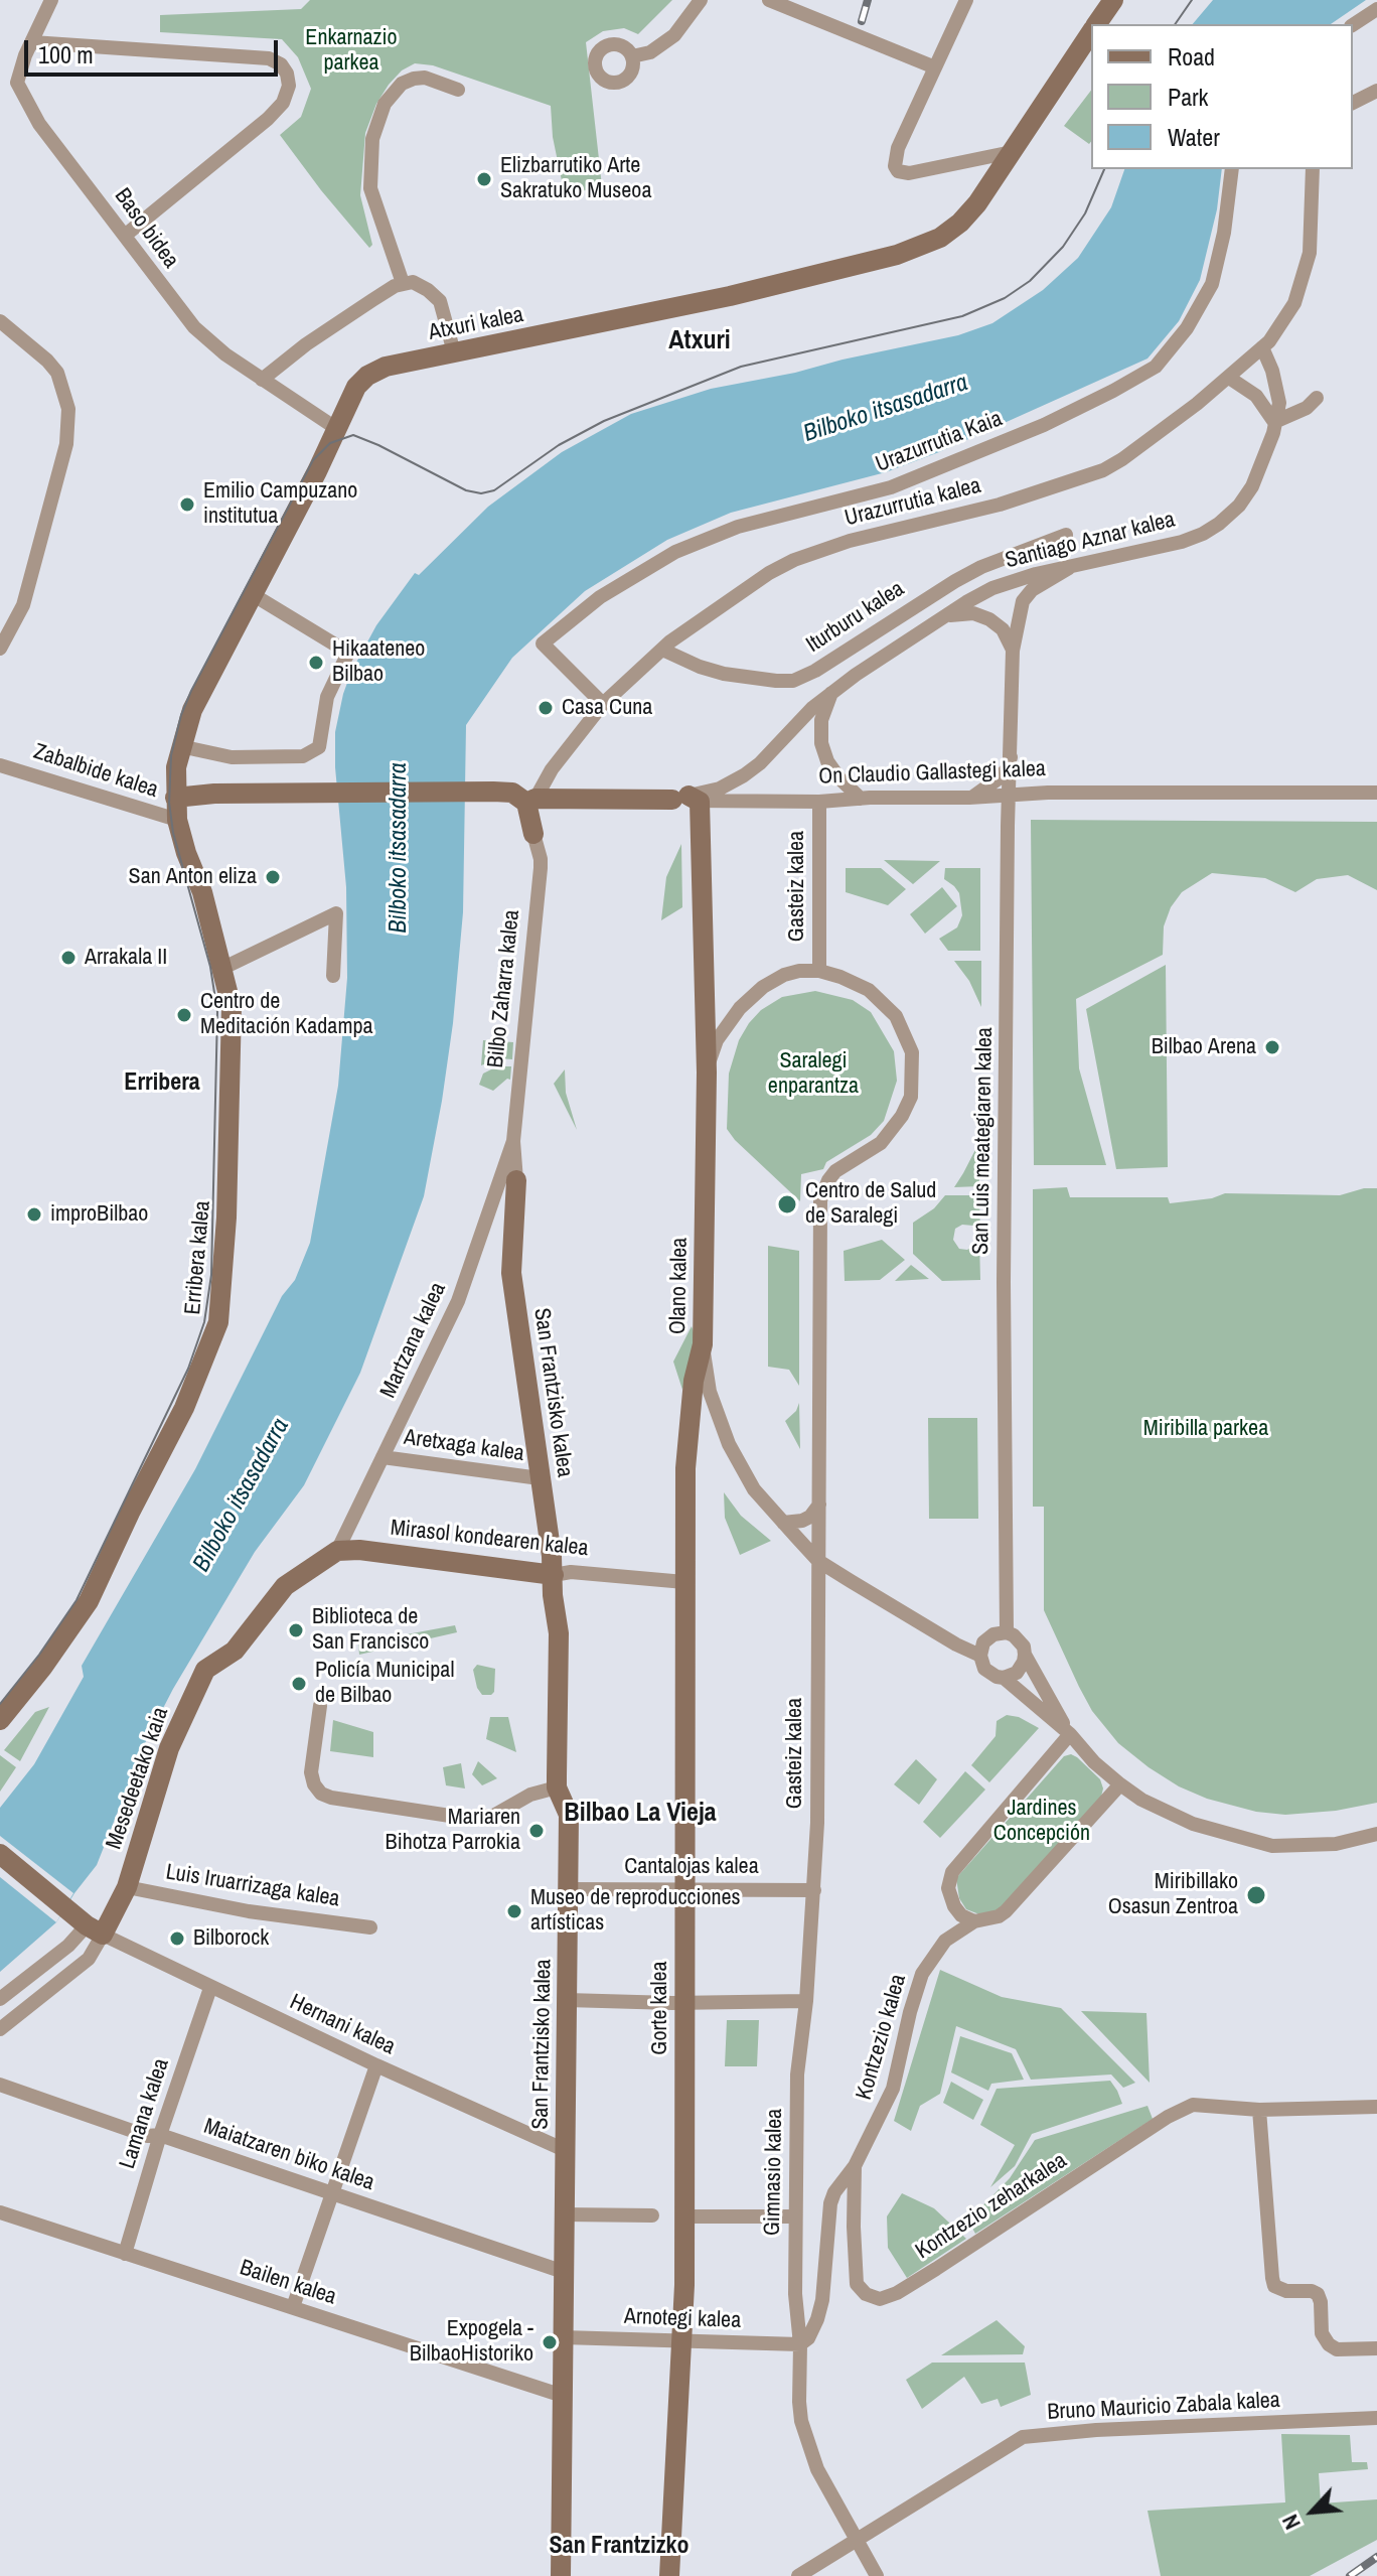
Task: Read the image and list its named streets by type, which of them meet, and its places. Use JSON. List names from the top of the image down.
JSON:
{
  "streets": {
    "street": [
      "Baso bidea",
      "Atxuri kalea",
      "Urazurrutia Kaia",
      "Urazurrutia kalea",
      "Santiago Aznar kalea",
      "Iturburu kalea",
      "Zabalbide kalea",
      "On Claudio Gallastegi kalea",
      "Gasteiz kalea",
      "Bilbo Zaharra kalea",
      "San Luis meategiaren kalea",
      "Erribera kalea",
      "Olano kalea",
      "Martzana kalea",
      "San Frantzisko kalea",
      "Aretxaga kalea",
      "Mirasol kondearen kalea",
      "Mesedeetako kaia",
      "Cantalojas kalea",
      "Luis Iruarrizaga kalea",
      "Gorte kalea",
      "Hernani kalea",
      "Kontzezio kalea",
      "Lamana kalea",
      "Maiatzaren biko kalea",
      "Gimnasio kalea",
      "Kontzezio zeharkalea",
      "Bailen kalea",
      "Arnotegi kalea",
      "Bruno Mauricio Zabala kalea"
    ]
  },
  "crossings": [
    ["Baso bidea", "Atxuri kalea"],
    ["Atxuri kalea", "On Claudio Gallastegi kalea"],
    ["Atxuri kalea", "Erribera kalea"],
    ["Urazurrutia Kaia", "Urazurrutia kalea"],
    ["Urazurrutia kalea", "Santiago Aznar kalea"],
    ["Urazurrutia kalea", "Iturburu kalea"],
    ["Urazurrutia kalea", "On Claudio Gallastegi kalea"],
    ["Urazurrutia kalea", "Bilbo Zaharra kalea"],
    ["Santiago Aznar kalea", "On Claudio Gallastegi kalea"],
    ["Santiago Aznar kalea", "San Luis meategiaren kalea"],
    ["Santiago Aznar kalea", "Olano kalea"],
    ["Zabalbide kalea", "Erribera kalea"],
    ["On Claudio Gallastegi kalea", "Gasteiz kalea"],
    ["On Claudio Gallastegi kalea", "Bilbo Zaharra kalea"],
    ["On Claudio Gallastegi kalea", "San Luis meategiaren kalea"],
    ["On Claudio Gallastegi kalea", "Erribera kalea"],
    ["On Claudio Gallastegi kalea", "Olano kalea"],
    ["Gasteiz kalea", "Olano kalea"],
    ["Gasteiz kalea", "Cantalojas kalea"],
    ["Gasteiz kalea", "Gimnasio kalea"],
    ["Bilbo Zaharra kalea", "Martzana kalea"],
    ["Bilbo Zaharra kalea", "San Frantzisko kalea"],
    ["San Luis meategiaren kalea", "Olano kalea"],
    ["Olano kalea", "Gorte kalea"],
    ["Martzana kalea", "Aretxaga kalea"],
    ["Martzana kalea", "Mirasol kondearen kalea"],
    ["Martzana kalea", "Mesedeetako kaia"],
    ["San Frantzisko kalea", "Aretxaga kalea"],
    ["San Frantzisko kalea", "Mirasol kondearen kalea"],
    ["San Frantzisko kalea", "Cantalojas kalea"],
    ["San Frantzisko kalea", "Hernani kalea"],
    ["San Frantzisko kalea", "Maiatzaren biko kalea"],
    ["San Frantzisko kalea", "Bailen kalea"],
    ["San Frantzisko kalea", "Arnotegi kalea"],
    ["Mirasol kondearen kalea", "Mesedeetako kaia"],
    ["Mirasol kondearen kalea", "Gorte kalea"],
    ["Mesedeetako kaia", "Luis Iruarrizaga kalea"],
    ["Mesedeetako kaia", "Hernani kalea"],
    ["Cantalojas kalea", "Gorte kalea"],
    ["Gorte kalea", "Arnotegi kalea"],
    ["Hernani kalea", "Lamana kalea"],
    ["Kontzezio kalea", "Gimnasio kalea"],
    ["Kontzezio kalea", "Kontzezio zeharkalea"],
    ["Kontzezio kalea", "Arnotegi kalea"],
    ["Kontzezio kalea", "Bruno Mauricio Zabala kalea"],
    ["Lamana kalea", "Maiatzaren biko kalea"],
    ["Lamana kalea", "Bailen kalea"],
    ["Gimnasio kalea", "Arnotegi kalea"]
  ],
  "districts": [
    "Atxuri",
    "Erribera",
    "Bilbao La Vieja",
    "San Frantzizko"
  ],
  "water": ["Bilboko itsasadarra"],
  "parks": [
    "Enkarnazio parkea",
    "Saralegi enparantza",
    "Miribilla parkea",
    "Jardines Concepción"
  ],
  "places": [
    "Elizbarrutiko Arte Sakratuko Museoa",
    "Emilio Campuzano institutua",
    "Hikaateneo Bilbao",
    "Casa Cuna",
    "San Anton eliza",
    "Arrakala II",
    "Centro de Meditación Kadampa",
    "Bilbao Arena",
    "Centro de Salud de Saralegi",
    "improBilbao",
    "Biblioteca de San Francisco",
    "Policía Municipal de Bilbao",
    "Mariaren Bihotza Parrokia",
    "Miribillako Osasun Zentroa",
    "Museo de reproducciones artísticas",
    "Bilborock",
    "Expogela - BilbaoHistoriko"
  ],
  "legend": ["Road", "Park", "Water"],
  "scale_bar": "100 m",
  "north": "bottom left"
}
